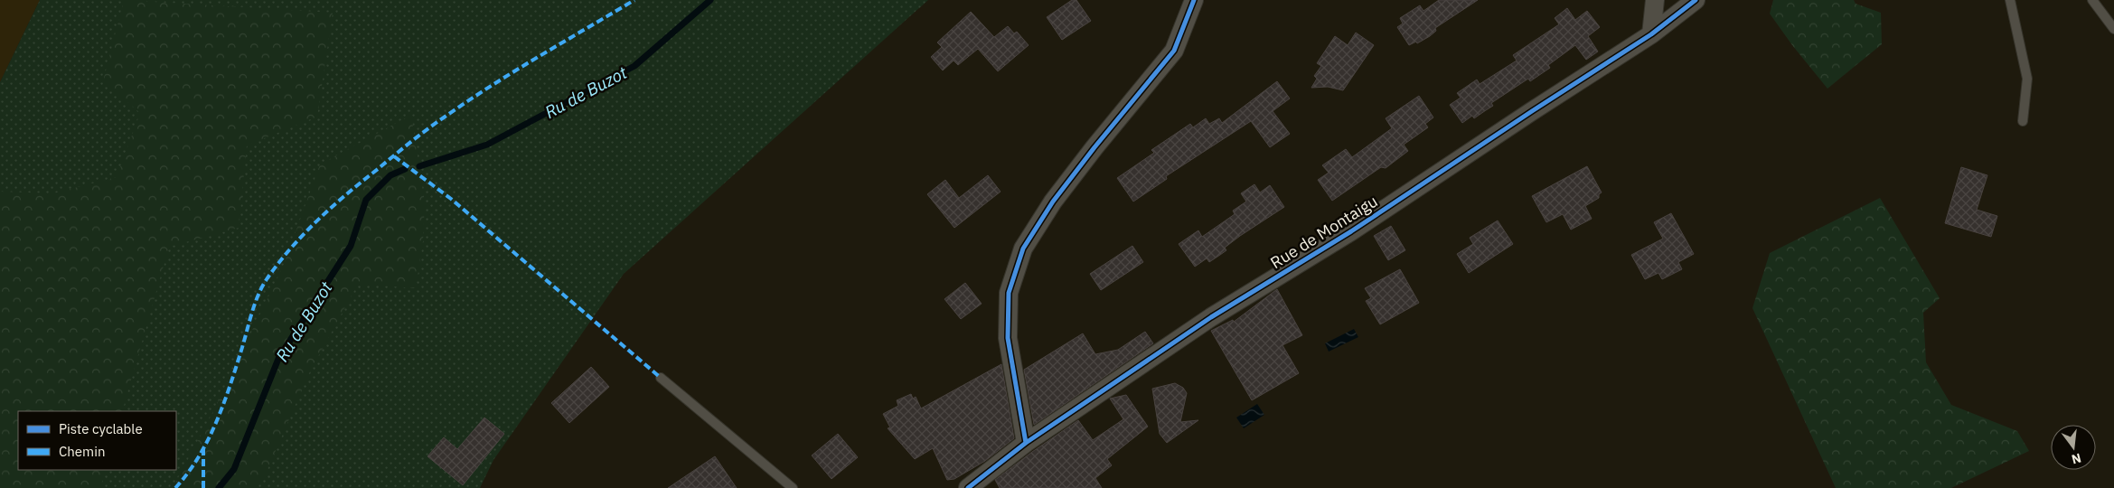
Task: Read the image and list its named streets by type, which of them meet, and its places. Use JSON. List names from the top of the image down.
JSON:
{
  "streets": {
    "street": ["Rue de Montaigu"]
  },
  "water": ["Ru de Buzot"],
  "legend": ["Piste cyclable", "Chemin"],
  "north": "bottom"
}
